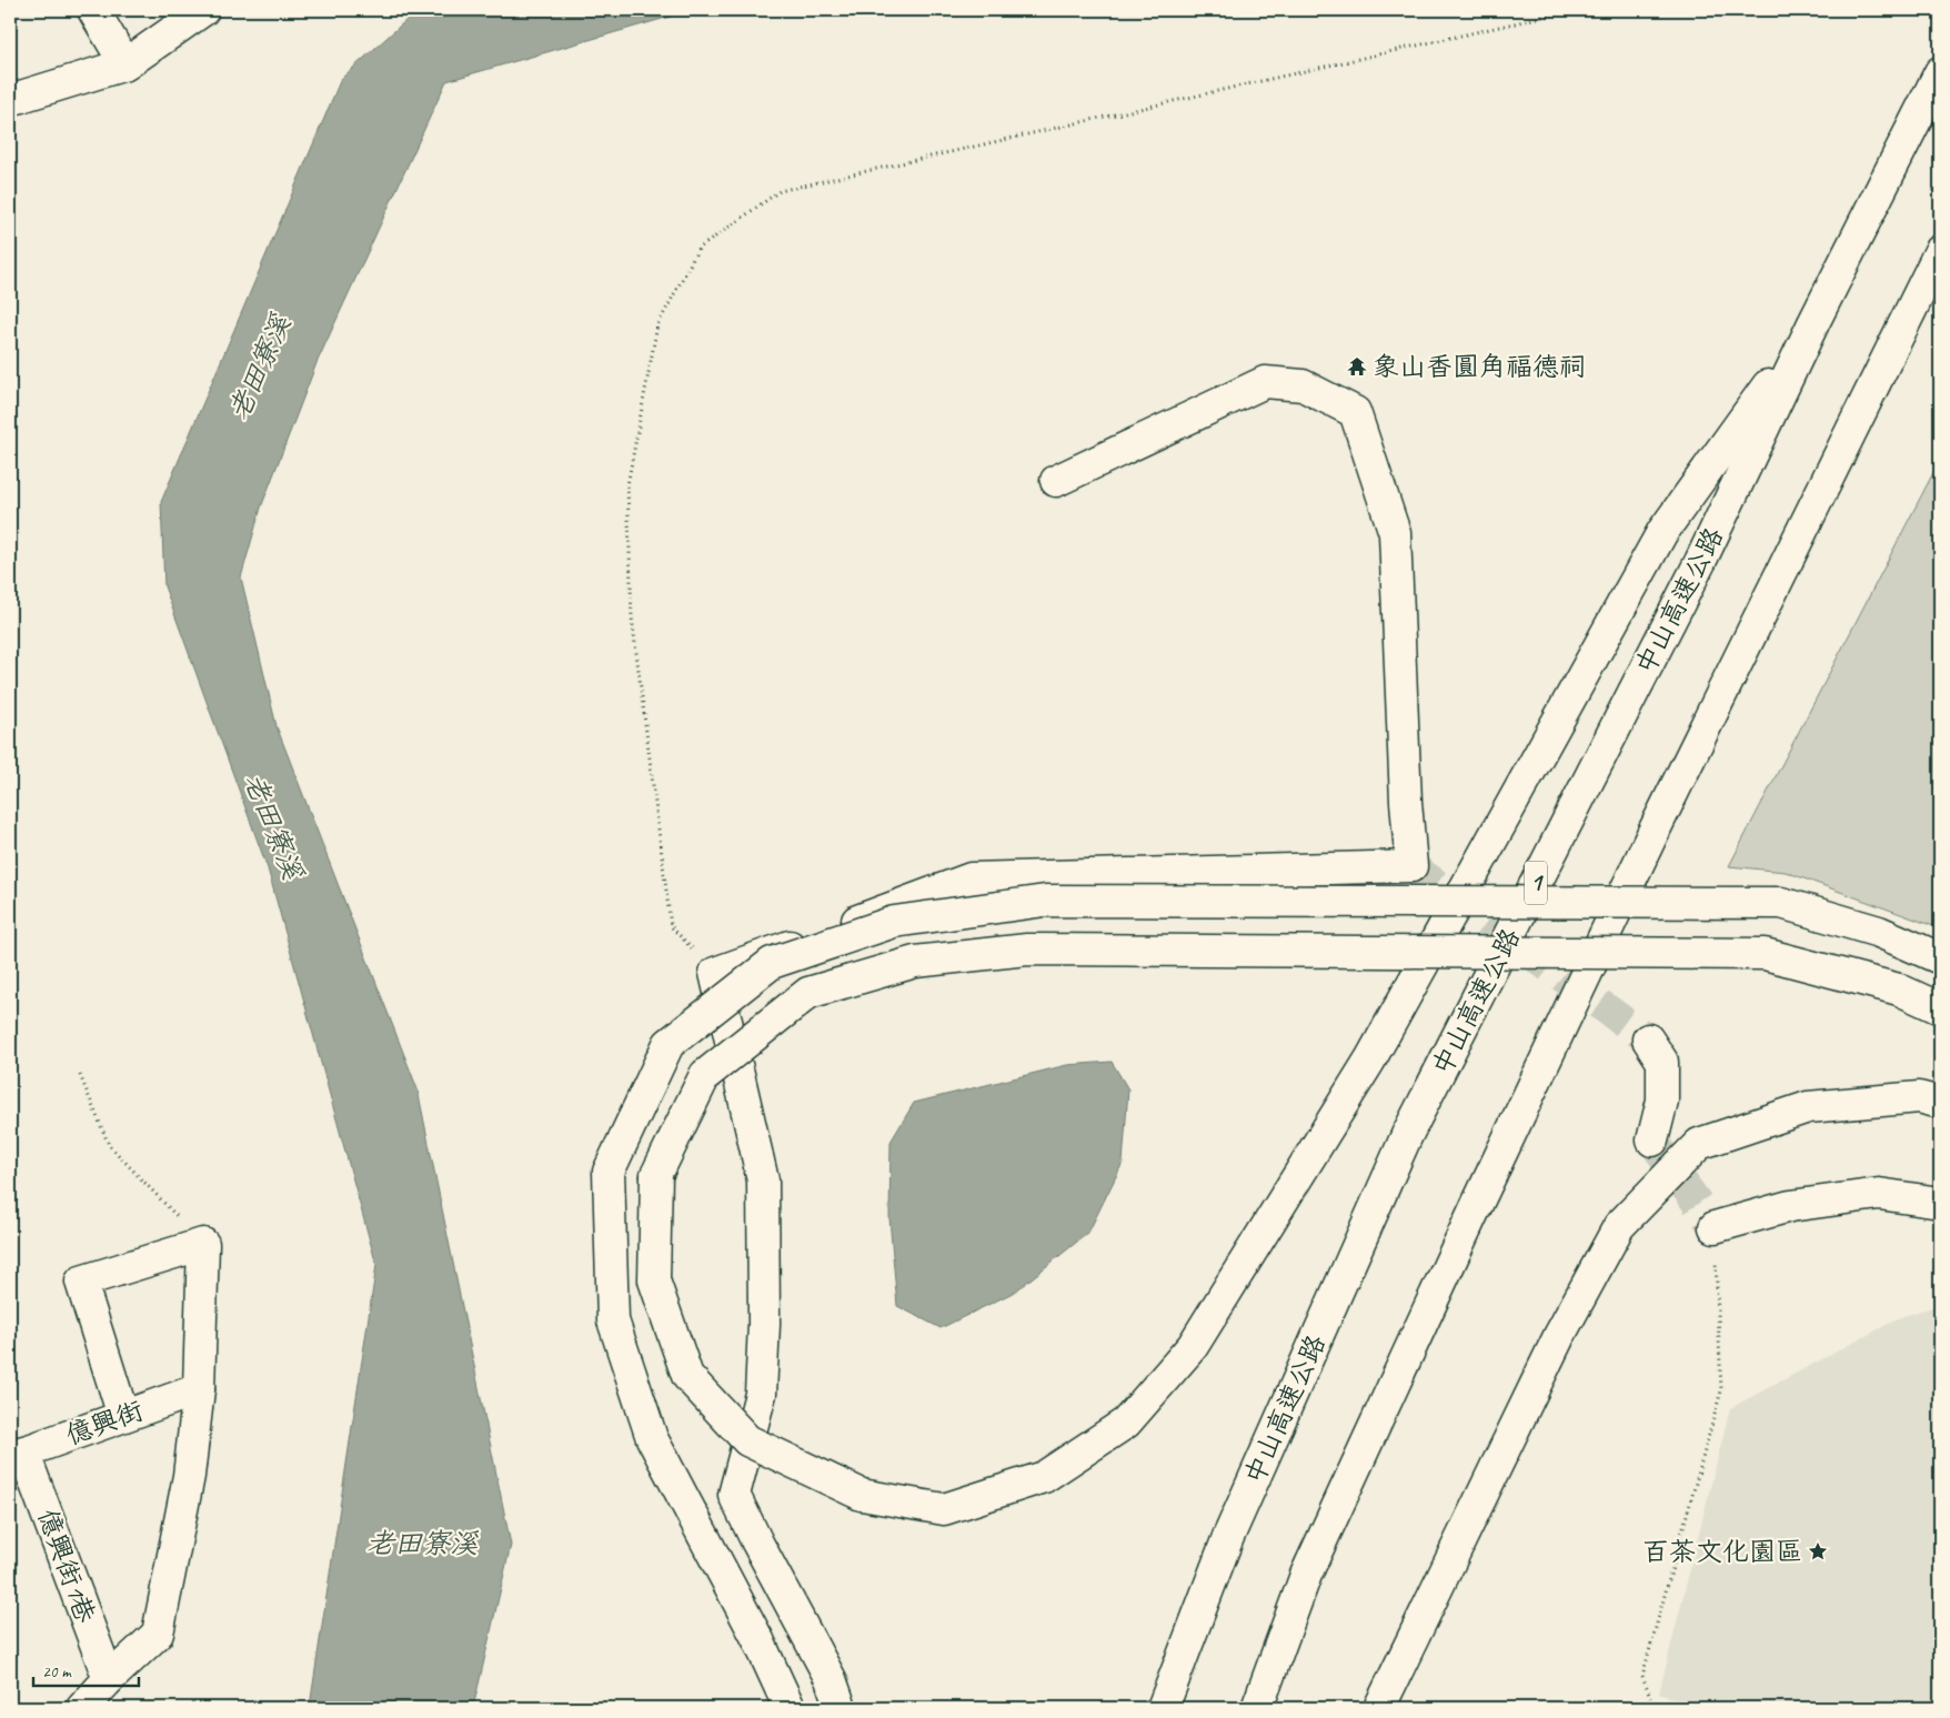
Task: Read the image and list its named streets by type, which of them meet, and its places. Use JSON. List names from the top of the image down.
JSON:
{
  "streets": {
    "main road": [
      "中山高速公路",
      "1",
      "億興街",
      "億興街1巷"
    ]
  },
  "crossings": [
    ["億興街", "億興街1巷"]
  ],
  "water": ["老田寮溪"],
  "places": {
    "temple": ["象山香圓角福德祠"],
    "place": ["百茶文化園區"]
  },
  "scale_bar": "20 m"
}
